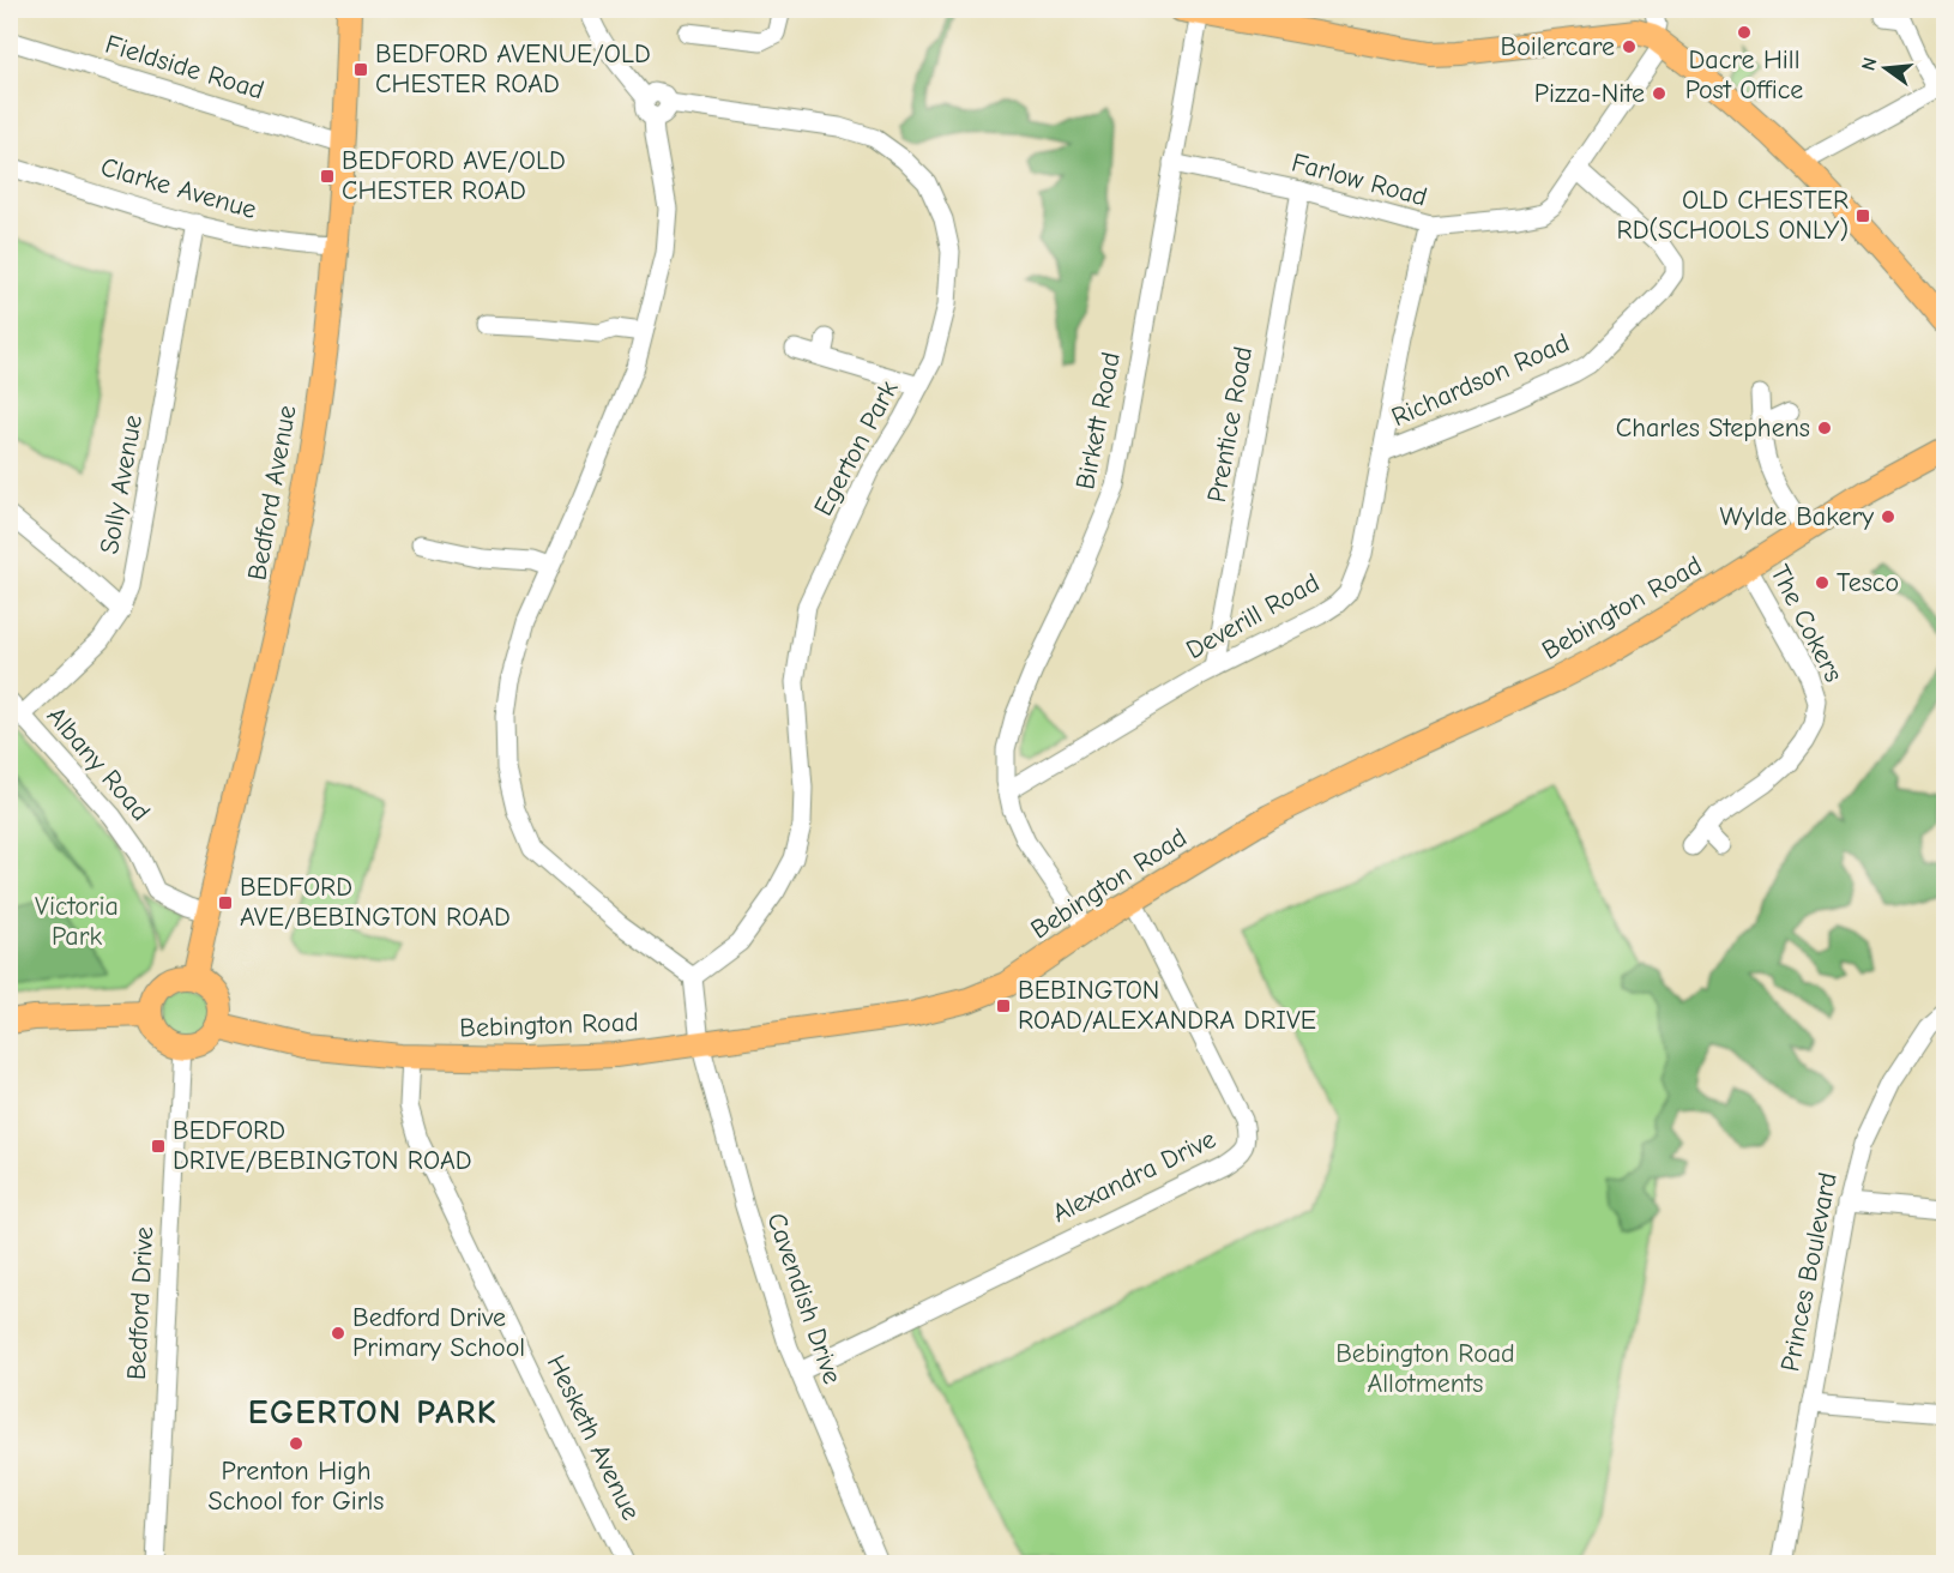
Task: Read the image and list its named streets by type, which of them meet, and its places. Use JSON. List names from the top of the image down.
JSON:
{
  "streets": {
    "main road": ["Bedford Avenue", "Bebington Road"],
    "street": [
      "Fieldside Road",
      "Farlow Road",
      "Clarke Avenue",
      "Richardson Road",
      "Birkett Road",
      "Prentice Road",
      "Egerton Park",
      "Solly Avenue",
      "Deverill Road",
      "The Cokers",
      "Albany Road",
      "Alexandra Drive",
      "Princes Boulevard",
      "Cavendish Drive",
      "Bedford Drive",
      "Hesketh Avenue"
    ]
  },
  "crossings": [
    ["Fieldside Road", "Bedford Avenue"],
    ["Farlow Road", "Richardson Road"],
    ["Farlow Road", "Birkett Road"],
    ["Farlow Road", "Prentice Road"],
    ["Farlow Road", "Deverill Road"],
    ["Clarke Avenue", "Solly Avenue"],
    ["Clarke Avenue", "Bedford Avenue"],
    ["Richardson Road", "Deverill Road"],
    ["Birkett Road", "Bebington Road"],
    ["Birkett Road", "Deverill Road"],
    ["Prentice Road", "Deverill Road"],
    ["Solly Avenue", "Albany Road"],
    ["Bedford Avenue", "Bebington Road"],
    ["Bedford Avenue", "Albany Road"],
    ["Bedford Avenue", "Bedford Drive"],
    ["Bebington Road", "The Cokers"],
    ["Bebington Road", "Alexandra Drive"],
    ["Bebington Road", "Cavendish Drive"],
    ["Bebington Road", "Bedford Drive"],
    ["Bebington Road", "Hesketh Avenue"],
    ["Alexandra Drive", "Cavendish Drive"]
  ],
  "districts": ["EGERTON PARK"],
  "parks": ["Victoria Park", "Bebington Road Allotments"],
  "places": {
    "other": [
      "Dacre Hill Post Office",
      "Boilercare",
      "Pizza-Nite",
      "Charles Stephens",
      "Wylde Bakery",
      "Tesco",
      "Bedford Drive Primary School",
      "Prenton High School for Girls"
    ],
    "transit": [
      "BEDFORD AVENUE/OLD CHESTER ROAD",
      "BEDFORD AVE/OLD CHESTER ROAD",
      "OLD CHESTER RD(SCHOOLS ONLY)",
      "BEDFORD AVE/BEBINGTON ROAD",
      "BEBINGTON ROAD/ALEXANDRA DRIVE",
      "BEDFORD DRIVE/BEBINGTON ROAD"
    ]
  },
  "north": "left"
}
